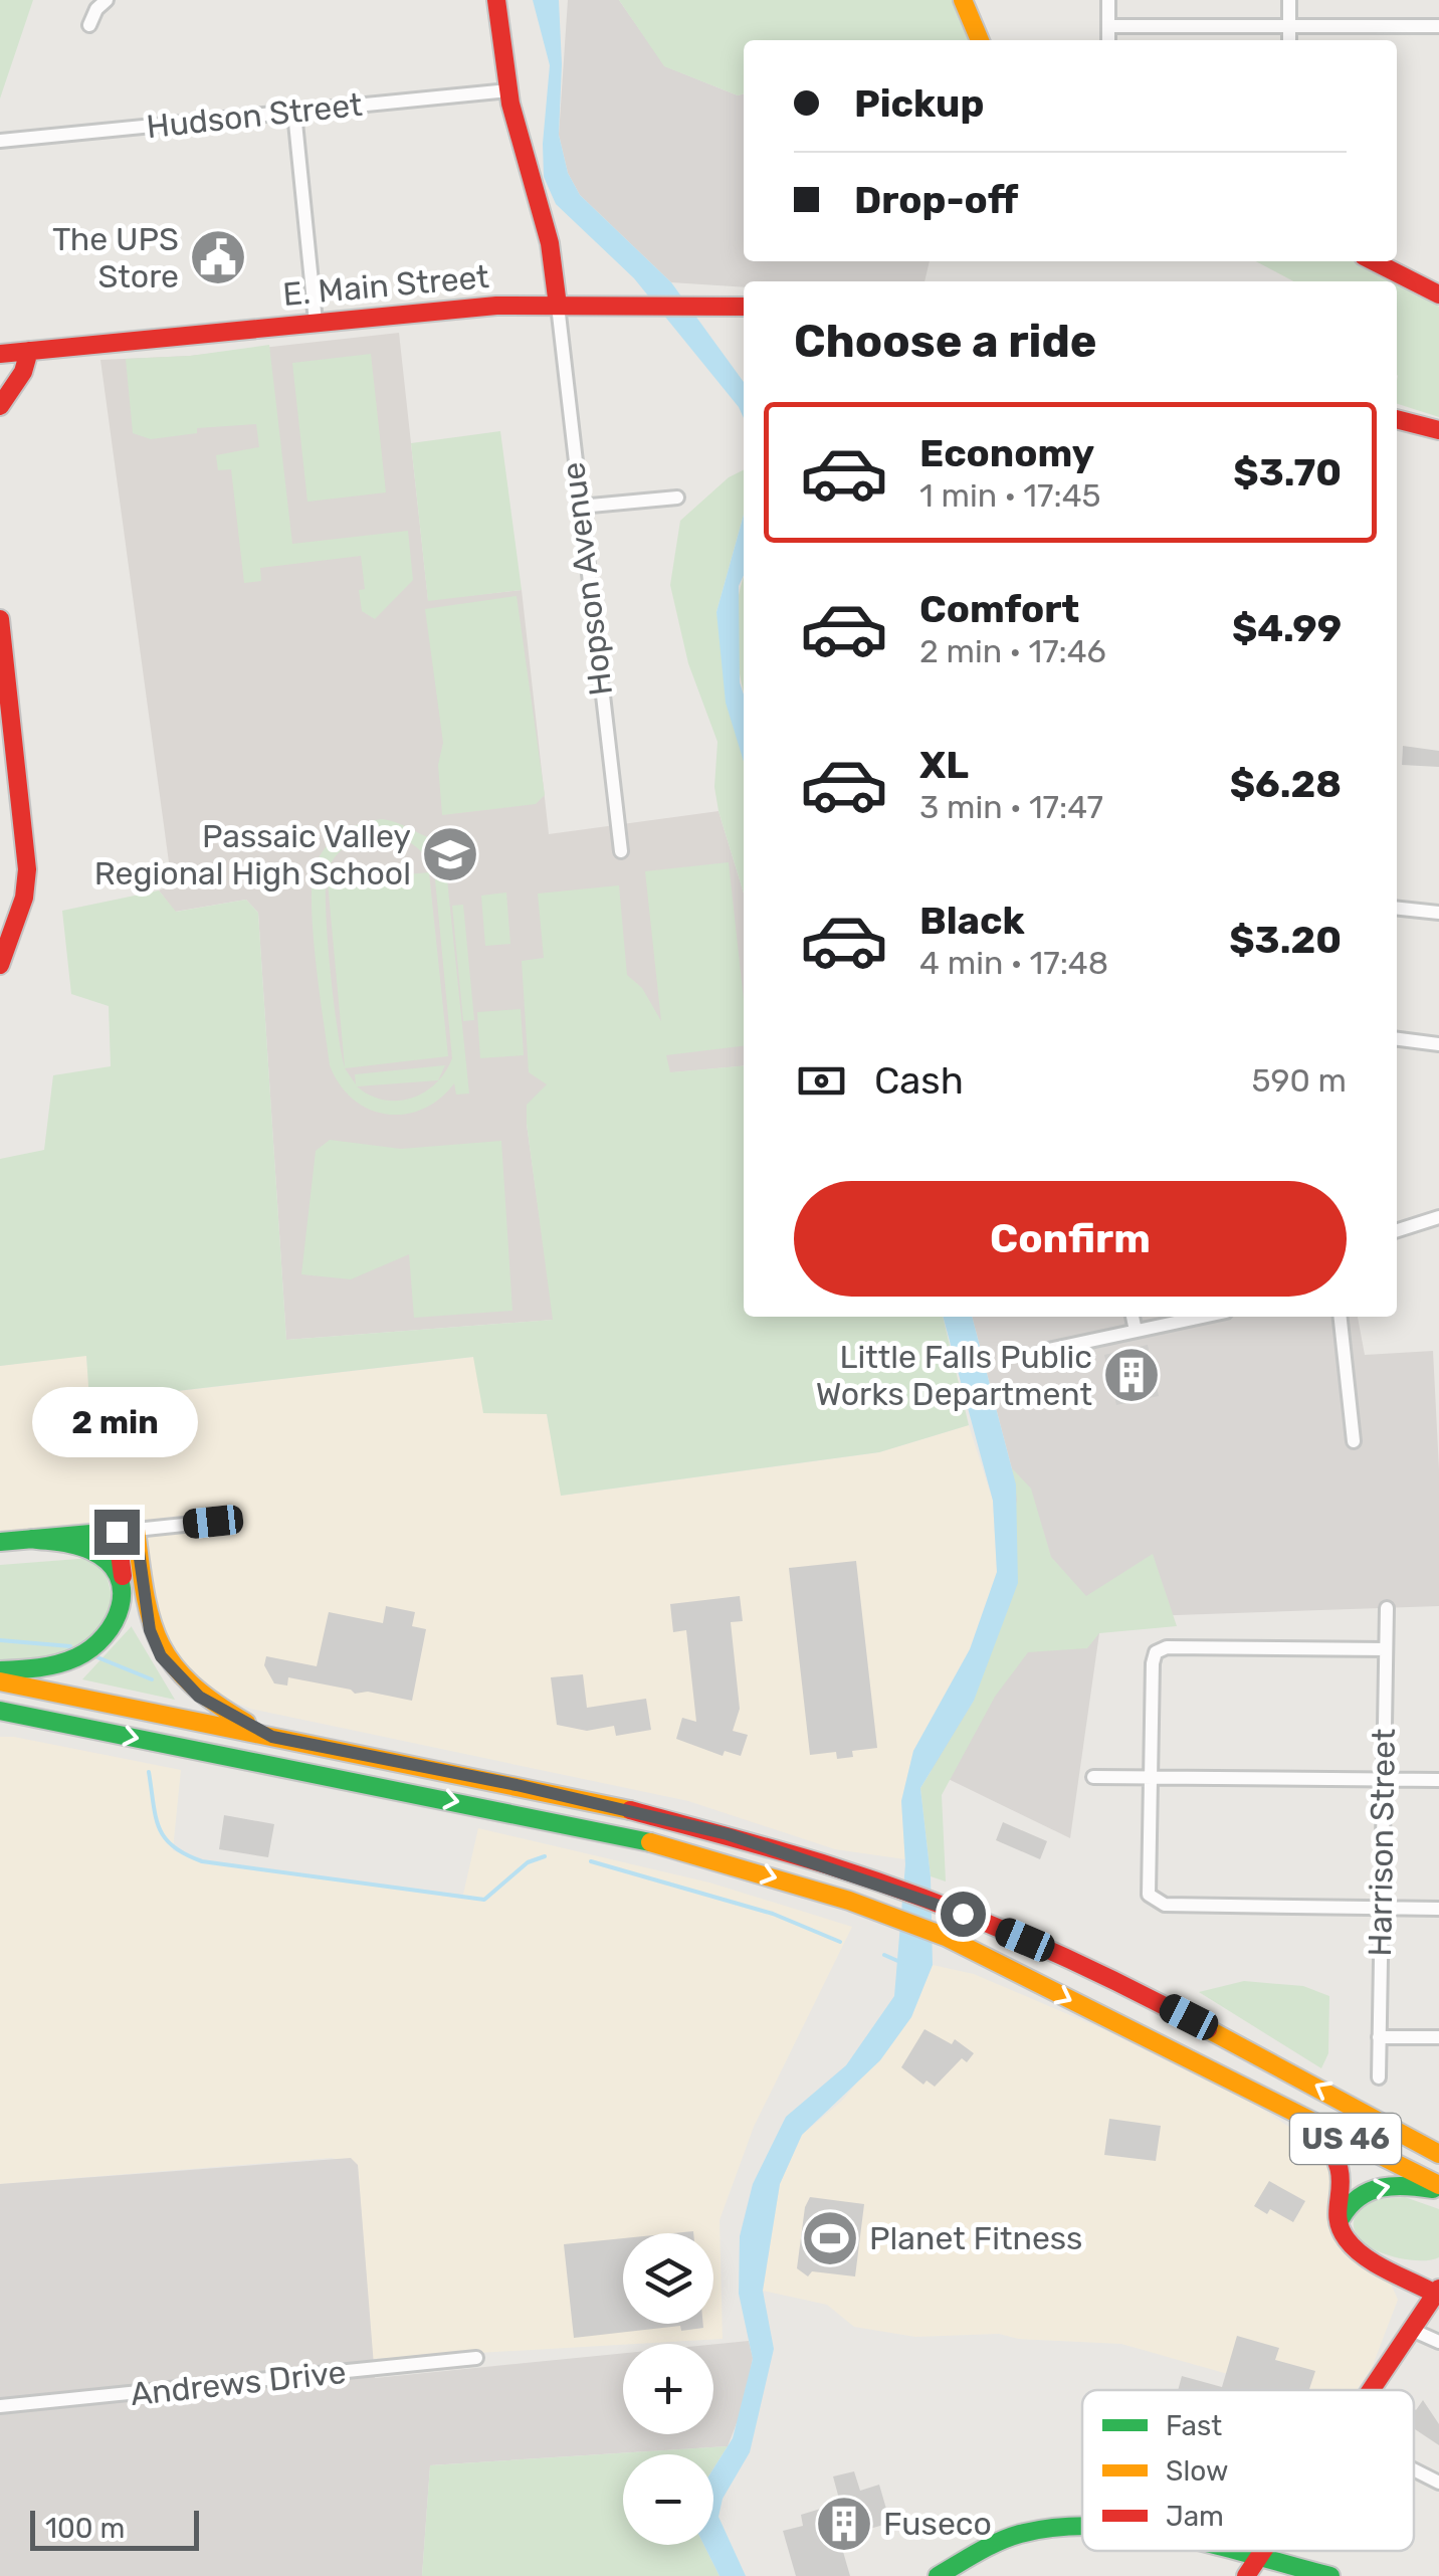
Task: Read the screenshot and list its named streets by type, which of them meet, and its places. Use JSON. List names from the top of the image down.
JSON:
{
  "streets": {
    "main road": ["E. Main Street", "US 46"],
    "street": [
      "Hudson Street",
      "Hopson Avenue",
      "Harrison Street",
      "Andrews Drive"
    ]
  },
  "crossings": [
    ["E. Main Street", "Hopson Avenue"]
  ],
  "places": {
    "public building": ["The UPS Store"],
    "school or university": ["Passaic Valley Regional High School"],
    "building": ["Little Falls Public Works Department", "Fuseco"],
    "sports": ["Planet Fitness"]
  },
  "legend": ["Fast", "Slow", "Jam"],
  "scale_bar": "100 m",
  "page": {
    "banner": ["Pickup", "Drop-off"],
    "heading": "Choose a ride",
    "list": [
      {
        "name": "Economy",
        "note": "1 min · 17:45",
        "value": "$3.70"
      },
      {
        "name": "Comfort",
        "note": "2 min · 17:46",
        "value": "$4.99"
      },
      {
        "name": "XL",
        "note": "3 min · 17:47",
        "value": "$6.28"
      },
      {
        "name": "Black",
        "note": "4 min · 17:48",
        "value": "$3.20"
      }
    ],
    "pay": ["Cash", "590 m"],
    "buttons": "Confirm",
    "bubble": "2 min",
    "map_buttons": ["+", "−"],
    "scale": "100 m"
  }
}
